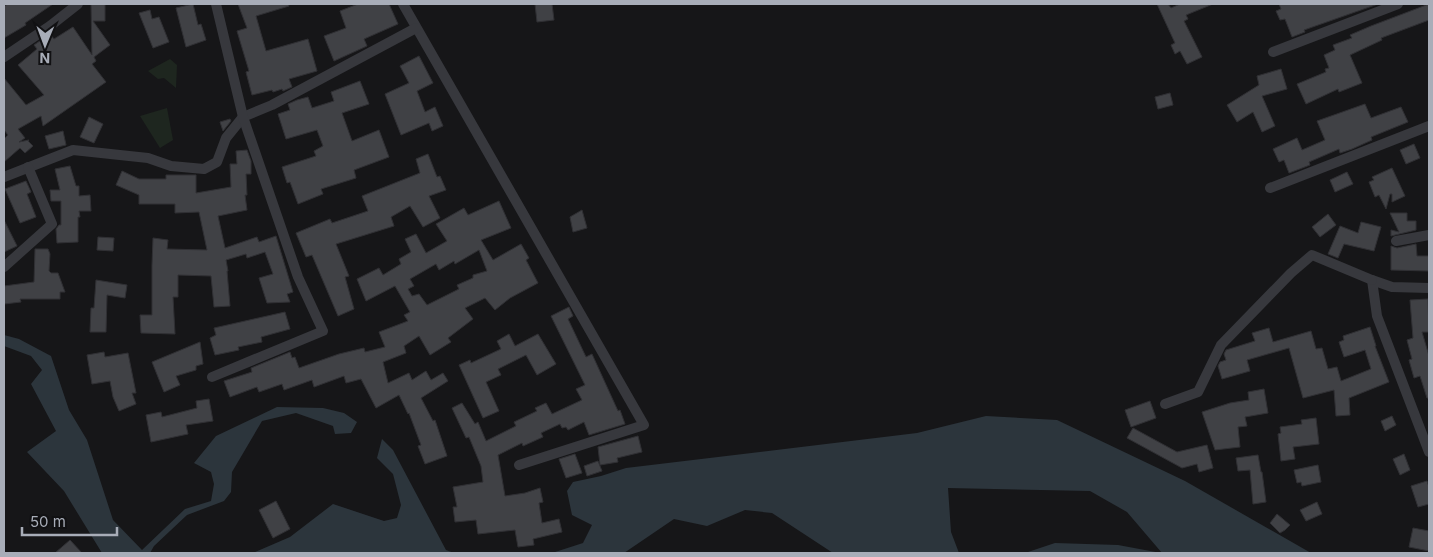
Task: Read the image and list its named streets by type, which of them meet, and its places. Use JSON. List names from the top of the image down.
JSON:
{
  "scale_bar": "50 m",
  "north": "bottom"
}
